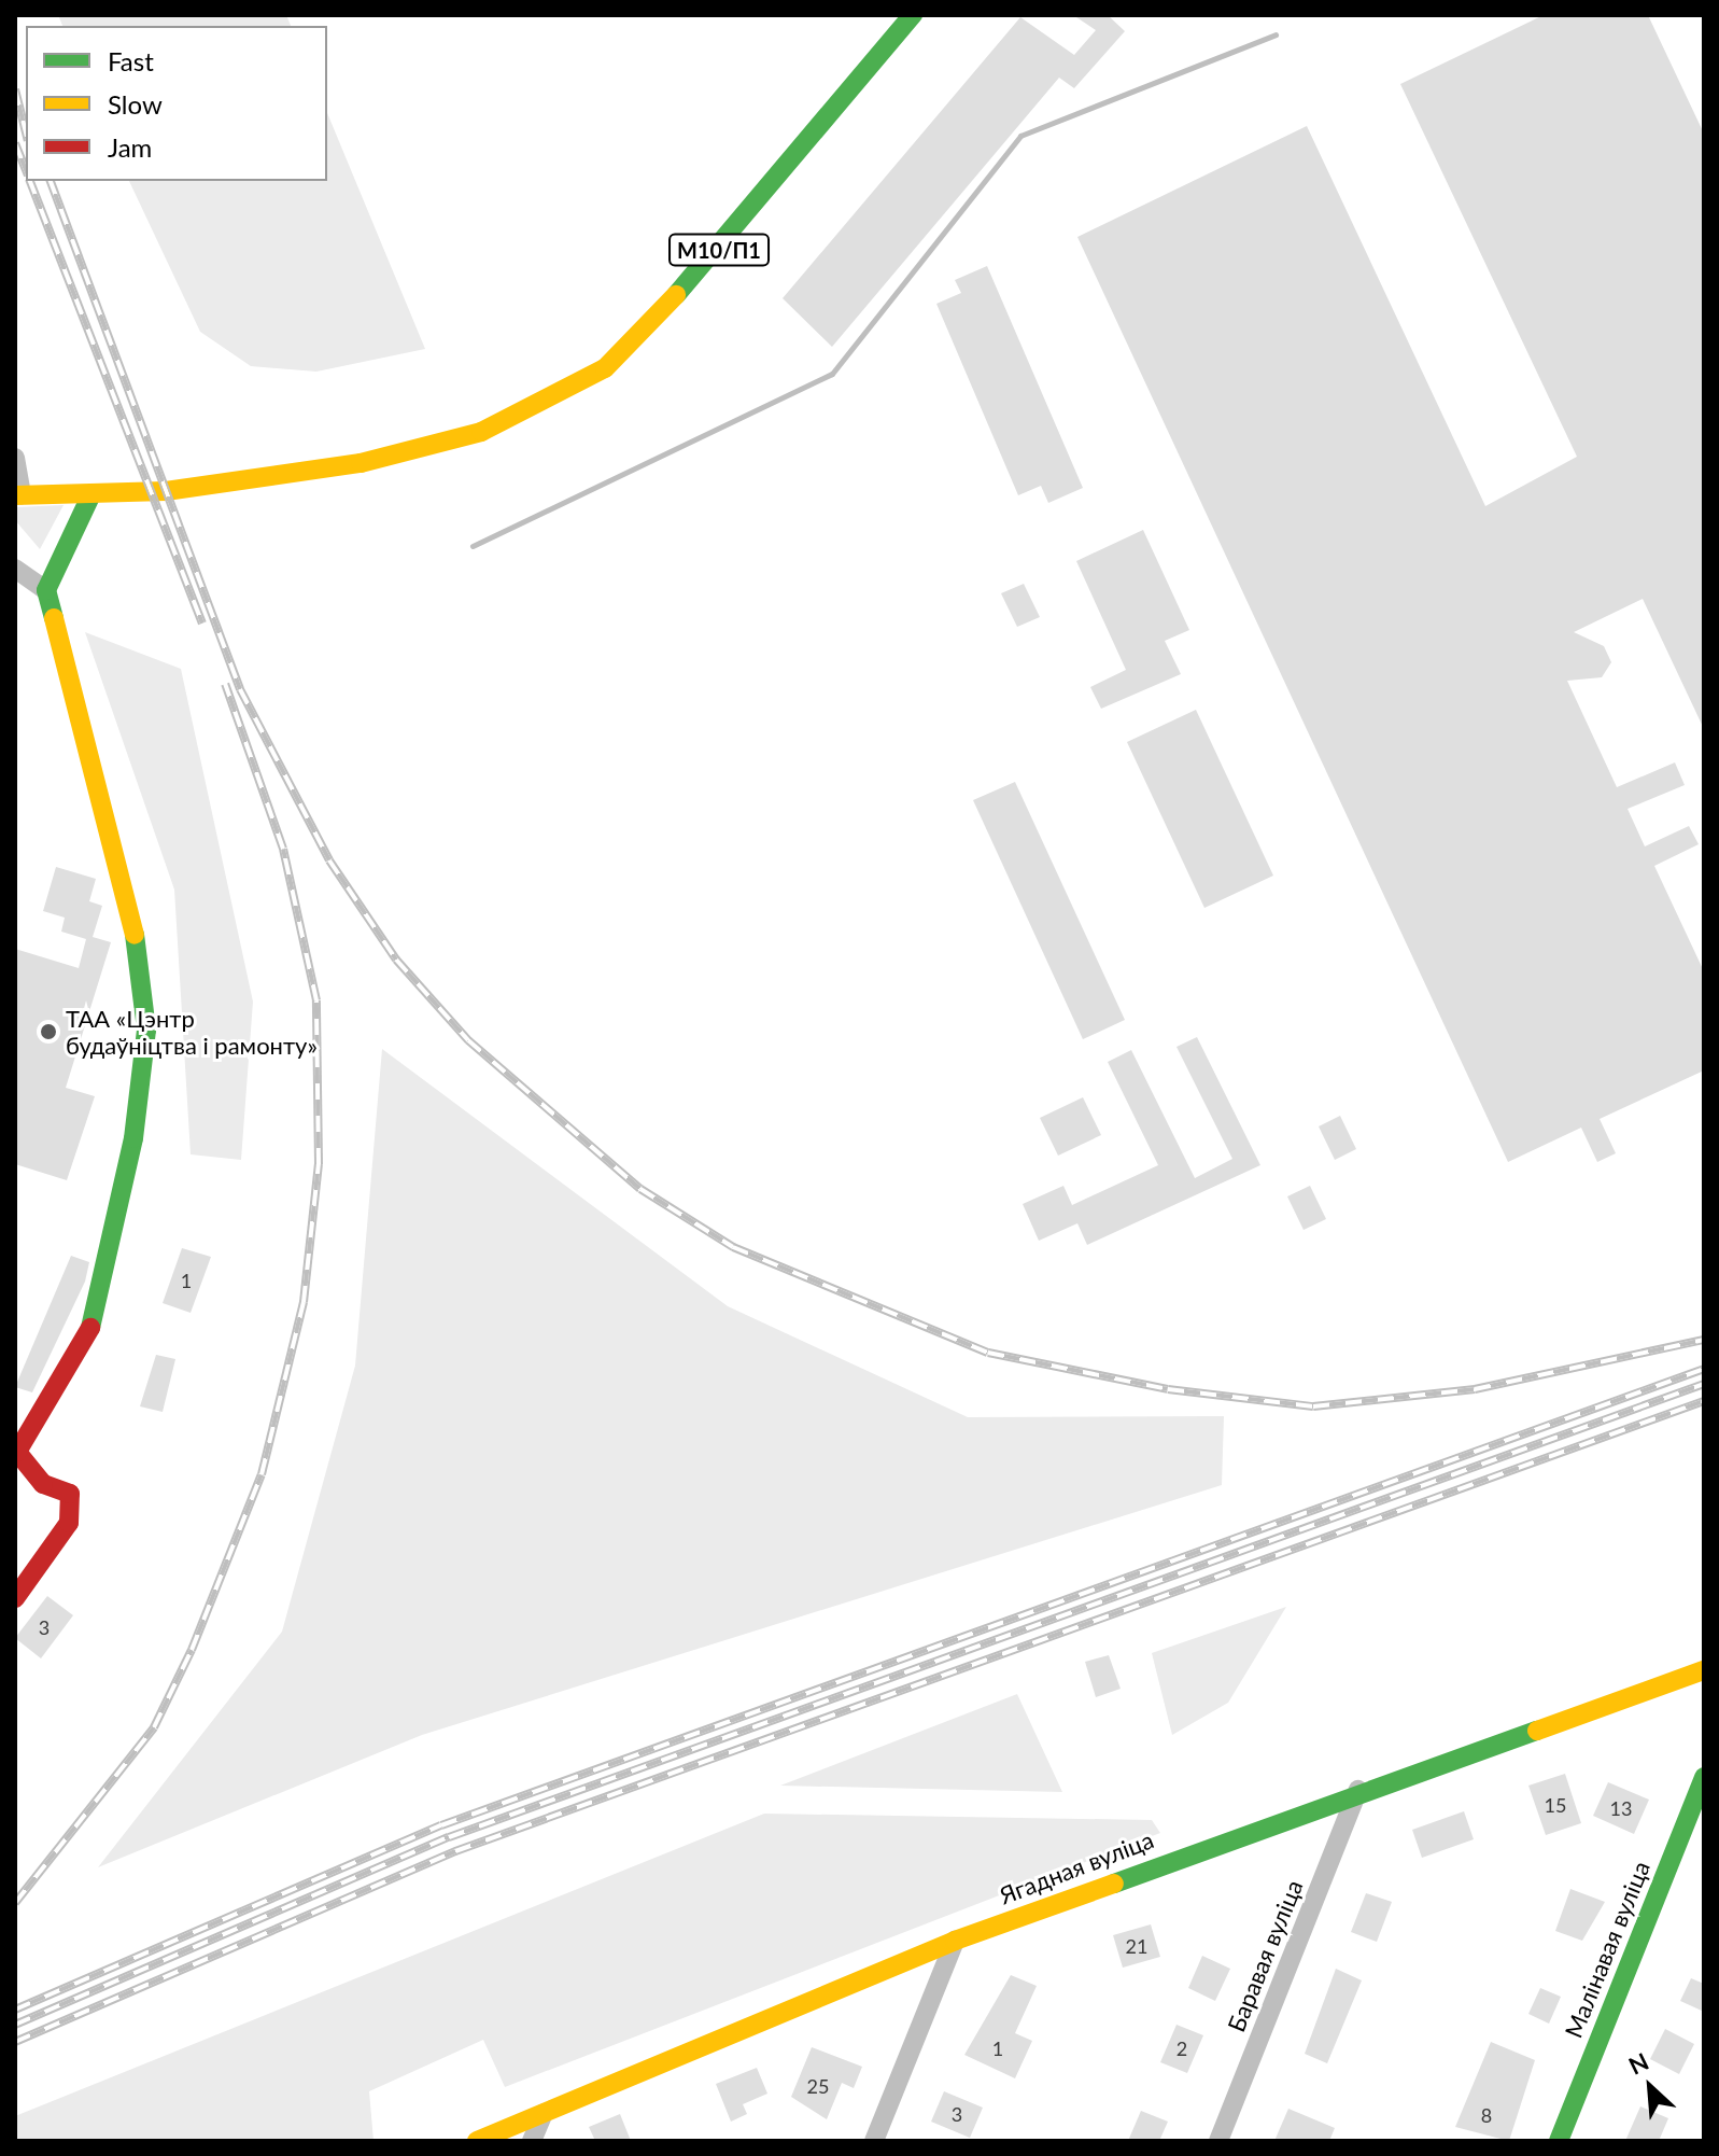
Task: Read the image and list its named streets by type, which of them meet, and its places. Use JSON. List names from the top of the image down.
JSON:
{
  "streets": {
    "street": [
      "М10/П1",
      "Ягадная вуліца",
      "Малінавая вуліца",
      "Баравая вуліца"
    ]
  },
  "crossings": [
    ["Ягадная вуліца", "Баравая вуліца"]
  ],
  "places": ["ТАА «Цэнтр будаўніцтва і рамонту»"],
  "house_numbers": [
    "1",
    "3",
    "15",
    "13",
    "21",
    "1",
    "2",
    "25",
    "3",
    "8"
  ],
  "legend": ["Fast", "Slow", "Jam"],
  "north": "top left"
}
